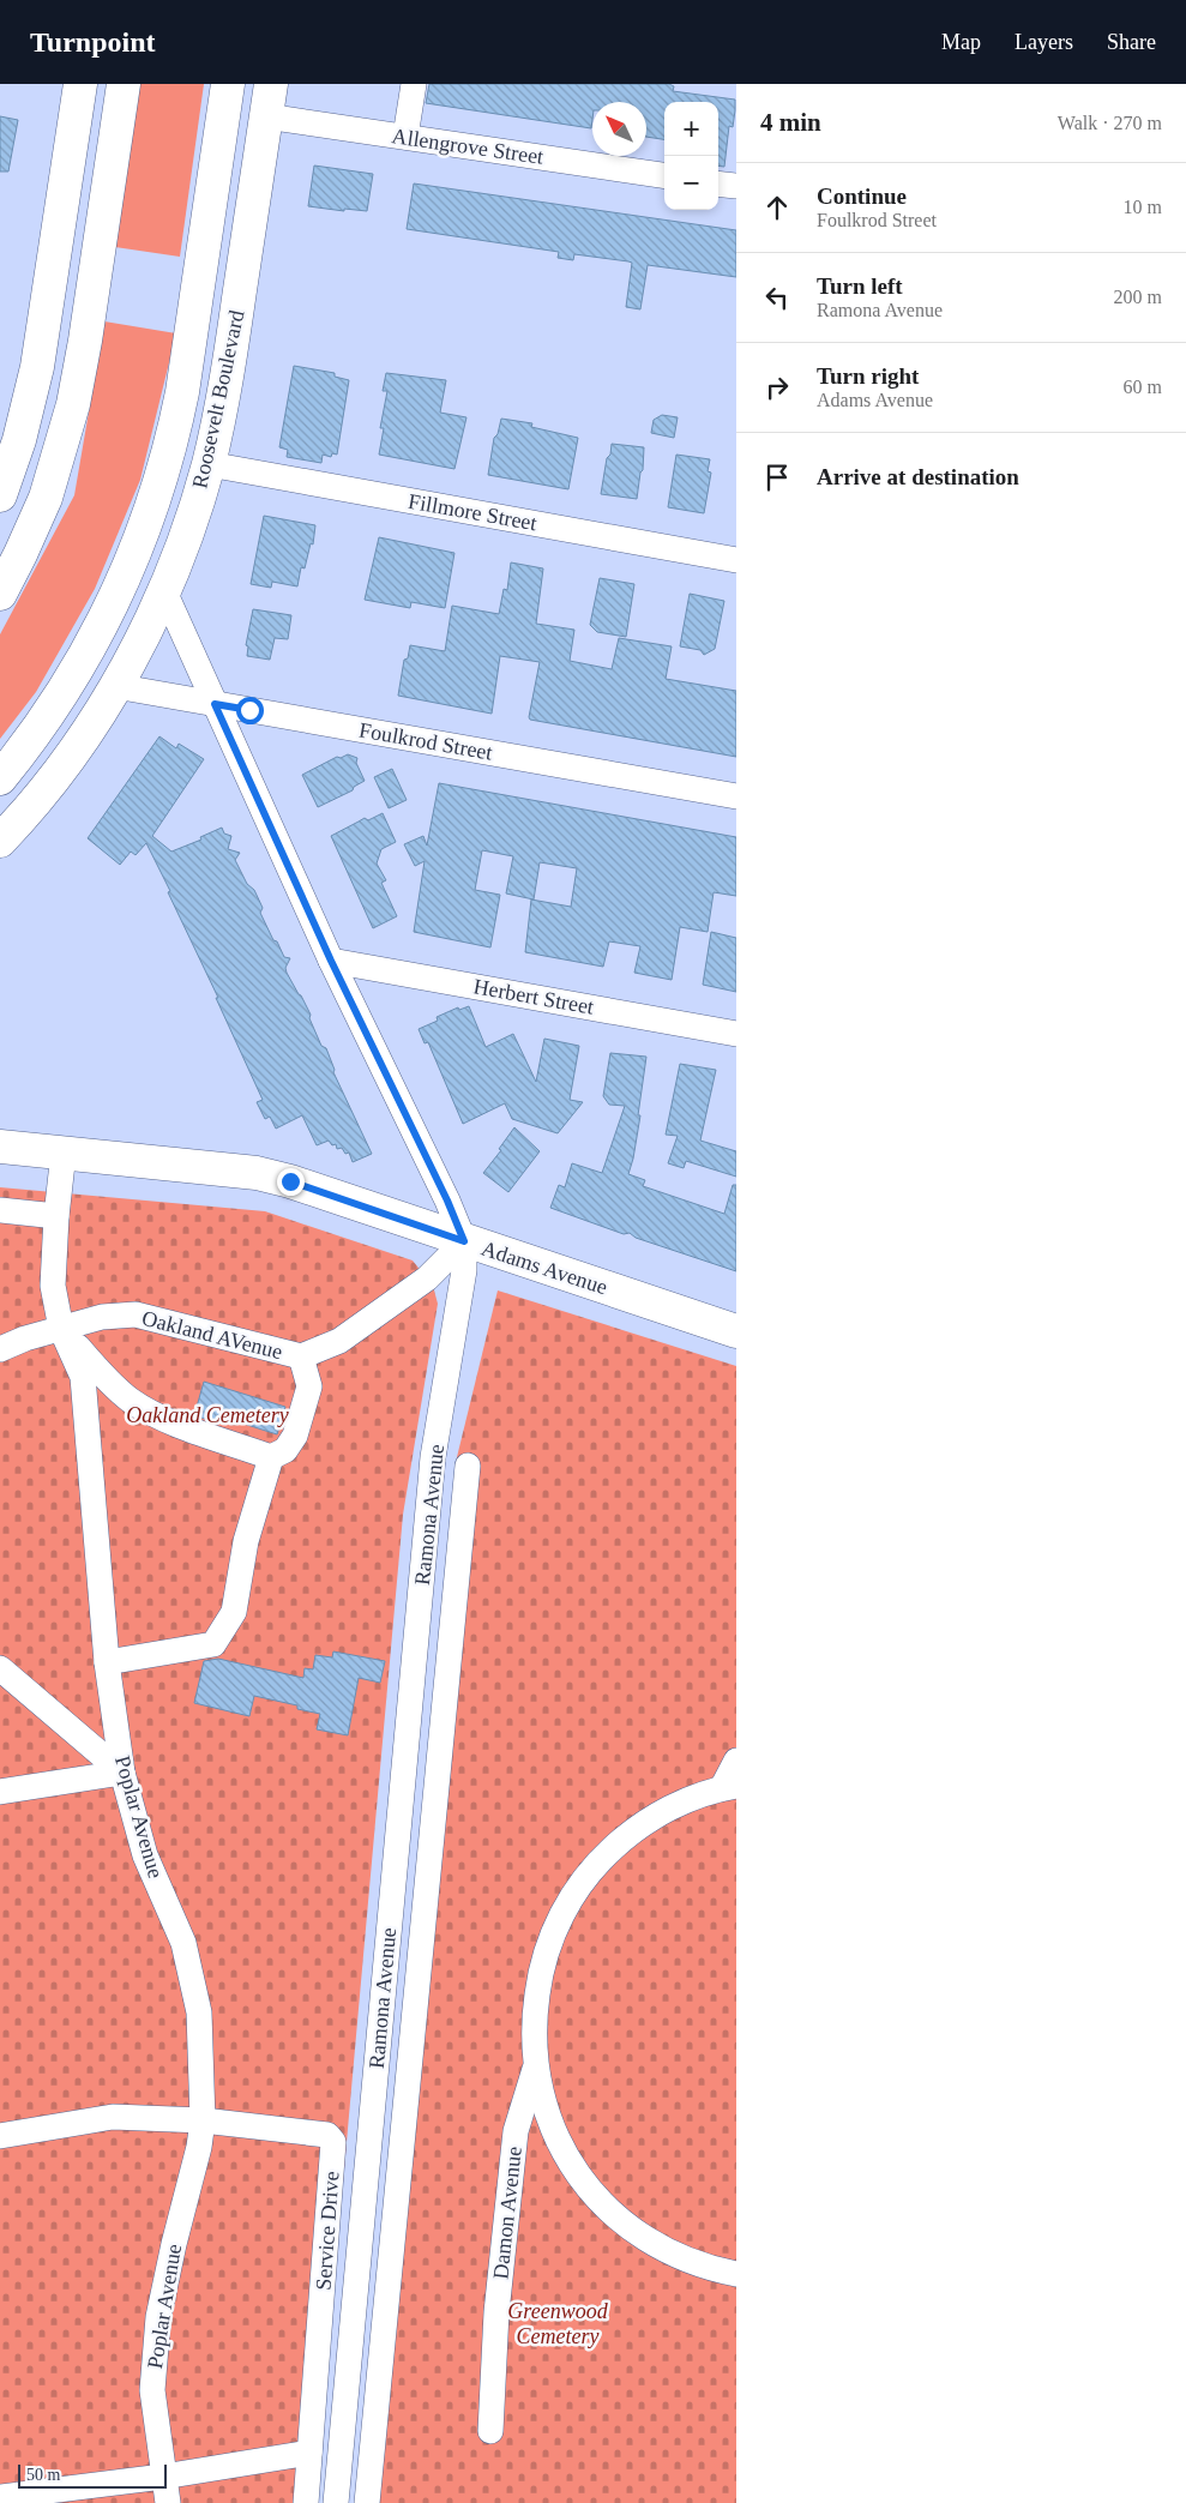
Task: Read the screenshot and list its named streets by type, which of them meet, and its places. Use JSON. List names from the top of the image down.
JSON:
{
  "streets": {
    "main road": ["Roosevelt Boulevard", "Adams Avenue"],
    "street": [
      "Allengrove Street",
      "Fillmore Street",
      "Foulkrod Street",
      "Herbert Street",
      "Oakland AVenue",
      "Ramona Avenue",
      "Poplar Avenue",
      "Damon Avenue",
      "Service Drive"
    ]
  },
  "crossings": [
    ["Allengrove Street", "Roosevelt Boulevard"],
    ["Roosevelt Boulevard", "Fillmore Street"],
    ["Roosevelt Boulevard", "Foulkrod Street"],
    ["Roosevelt Boulevard", "Ramona Avenue"],
    ["Foulkrod Street", "Ramona Avenue"],
    ["Herbert Street", "Ramona Avenue"],
    ["Adams Avenue", "Oakland AVenue"],
    ["Adams Avenue", "Ramona Avenue"],
    ["Adams Avenue", "Poplar Avenue"],
    ["Oakland AVenue", "Ramona Avenue"],
    ["Oakland AVenue", "Poplar Avenue"],
    ["Poplar Avenue", "Service Drive"]
  ],
  "parks": ["Oakland Cemetery", "Greenwood Cemetery"],
  "scale_bar": "50 m",
  "north": "top left",
  "page": {
    "header": "Turnpoint",
    "nav": ["Map", "Layers", "Share"],
    "heading": ["4 min", "Walk · 270 m"],
    "map_buttons": ["+", "−"],
    "list": [
      ["Continue", "Foulkrod Street", "10 m"],
      ["Turn left", "Ramona Avenue", "200 m"],
      ["Turn right", "Adams Avenue", "60 m"],
      "Arrive at destination"
    ],
    "scale": "50 m"
  }
}
